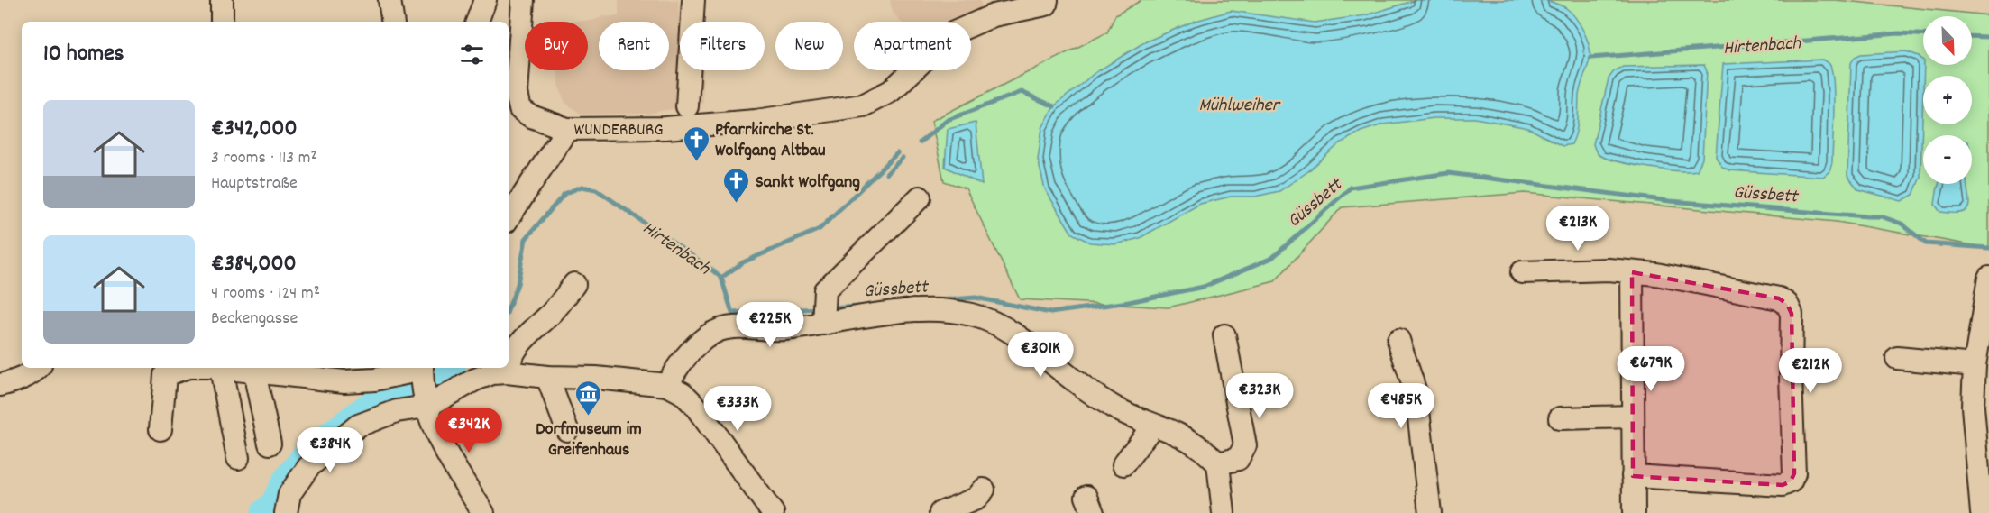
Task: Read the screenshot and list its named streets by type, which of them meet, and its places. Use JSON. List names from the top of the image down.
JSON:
{
  "streets": {
    "street": ["WUNDERBURG"]
  },
  "water": ["Hirtenbach", "Mühlweiher", "Güssbett"],
  "places": {
    "church": ["Pfarrkirche St. Wolfgang Altbau", "Sankt Wolfgang"],
    "museum": ["Dorfmuseum im Greifenhaus"]
  },
  "north": "bottom right",
  "page": {
    "map_buttons": ["+", "−"],
    "chip": [
      "Buy",
      "Rent",
      "Filters",
      "New",
      "Apartment"
    ],
    "heading": "10 homes",
    "list": [
      {
        "name": "€342,000",
        "note": "3 rooms · 113 m² · Hauptstraße"
      },
      {
        "name": "€384,000",
        "note": "4 rooms · 124 m² · Beckengasse"
      }
    ],
    "price": [
      "€213K",
      "€225K",
      "€301K",
      "€679K",
      "€212K",
      "€323K",
      "€485K",
      "€333K",
      "€342K",
      "€384K"
    ]
  }
}
